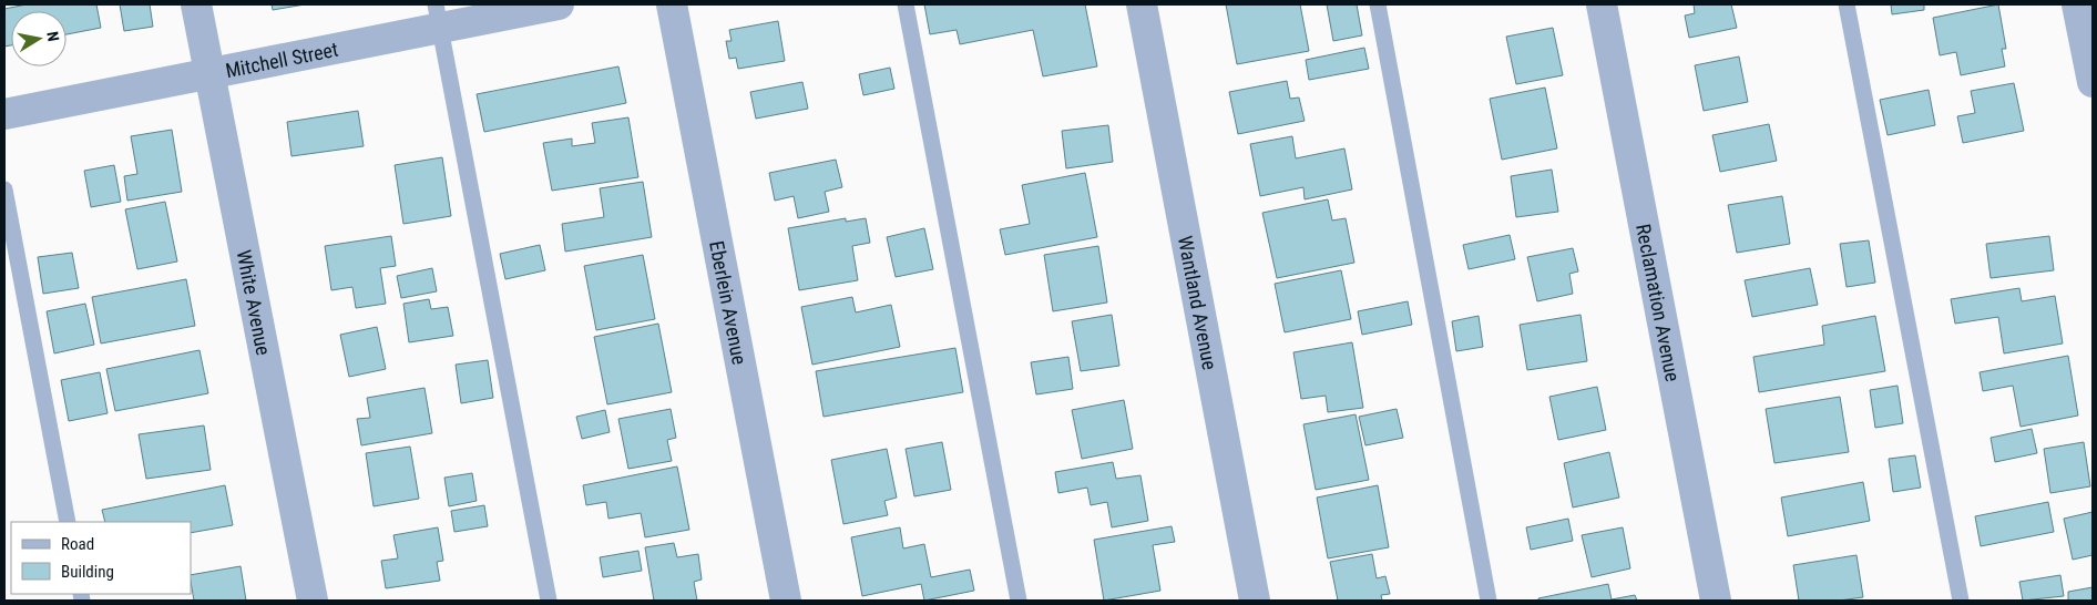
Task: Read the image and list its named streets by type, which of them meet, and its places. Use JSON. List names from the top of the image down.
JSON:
{
  "streets": {
    "street": [
      "Mitchell Street",
      "White Avenue",
      "Eberlein Avenue",
      "Wantland Avenue",
      "Reclamation Avenue"
    ]
  },
  "crossings": [
    ["Mitchell Street", "White Avenue"]
  ],
  "legend": ["Road", "Building"],
  "north": "right"
}
